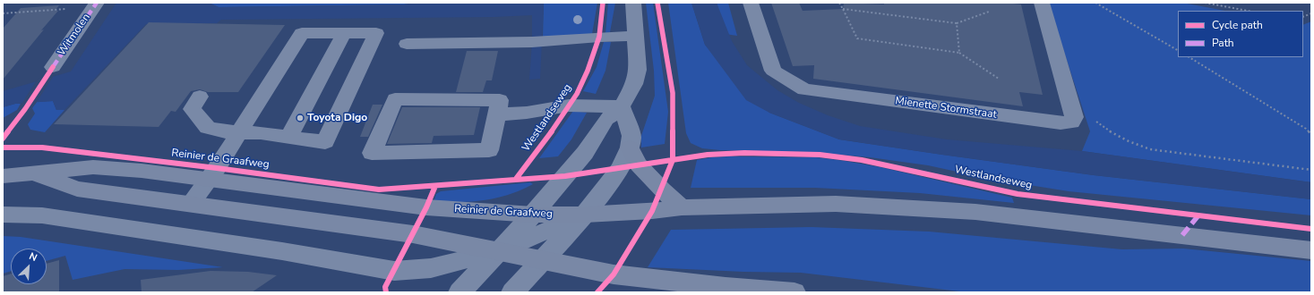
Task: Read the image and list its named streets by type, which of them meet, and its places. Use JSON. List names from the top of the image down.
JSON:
{
  "streets": {
    "main road": ["Reinier de Graafweg"],
    "street": ["Witmolen", "Mienette Stormstraat"],
    "cycle path": ["Westlandseweg"]
  },
  "places": ["Toyota Digo"],
  "legend": ["Cycle path", "Path"],
  "north": "top right"
}
